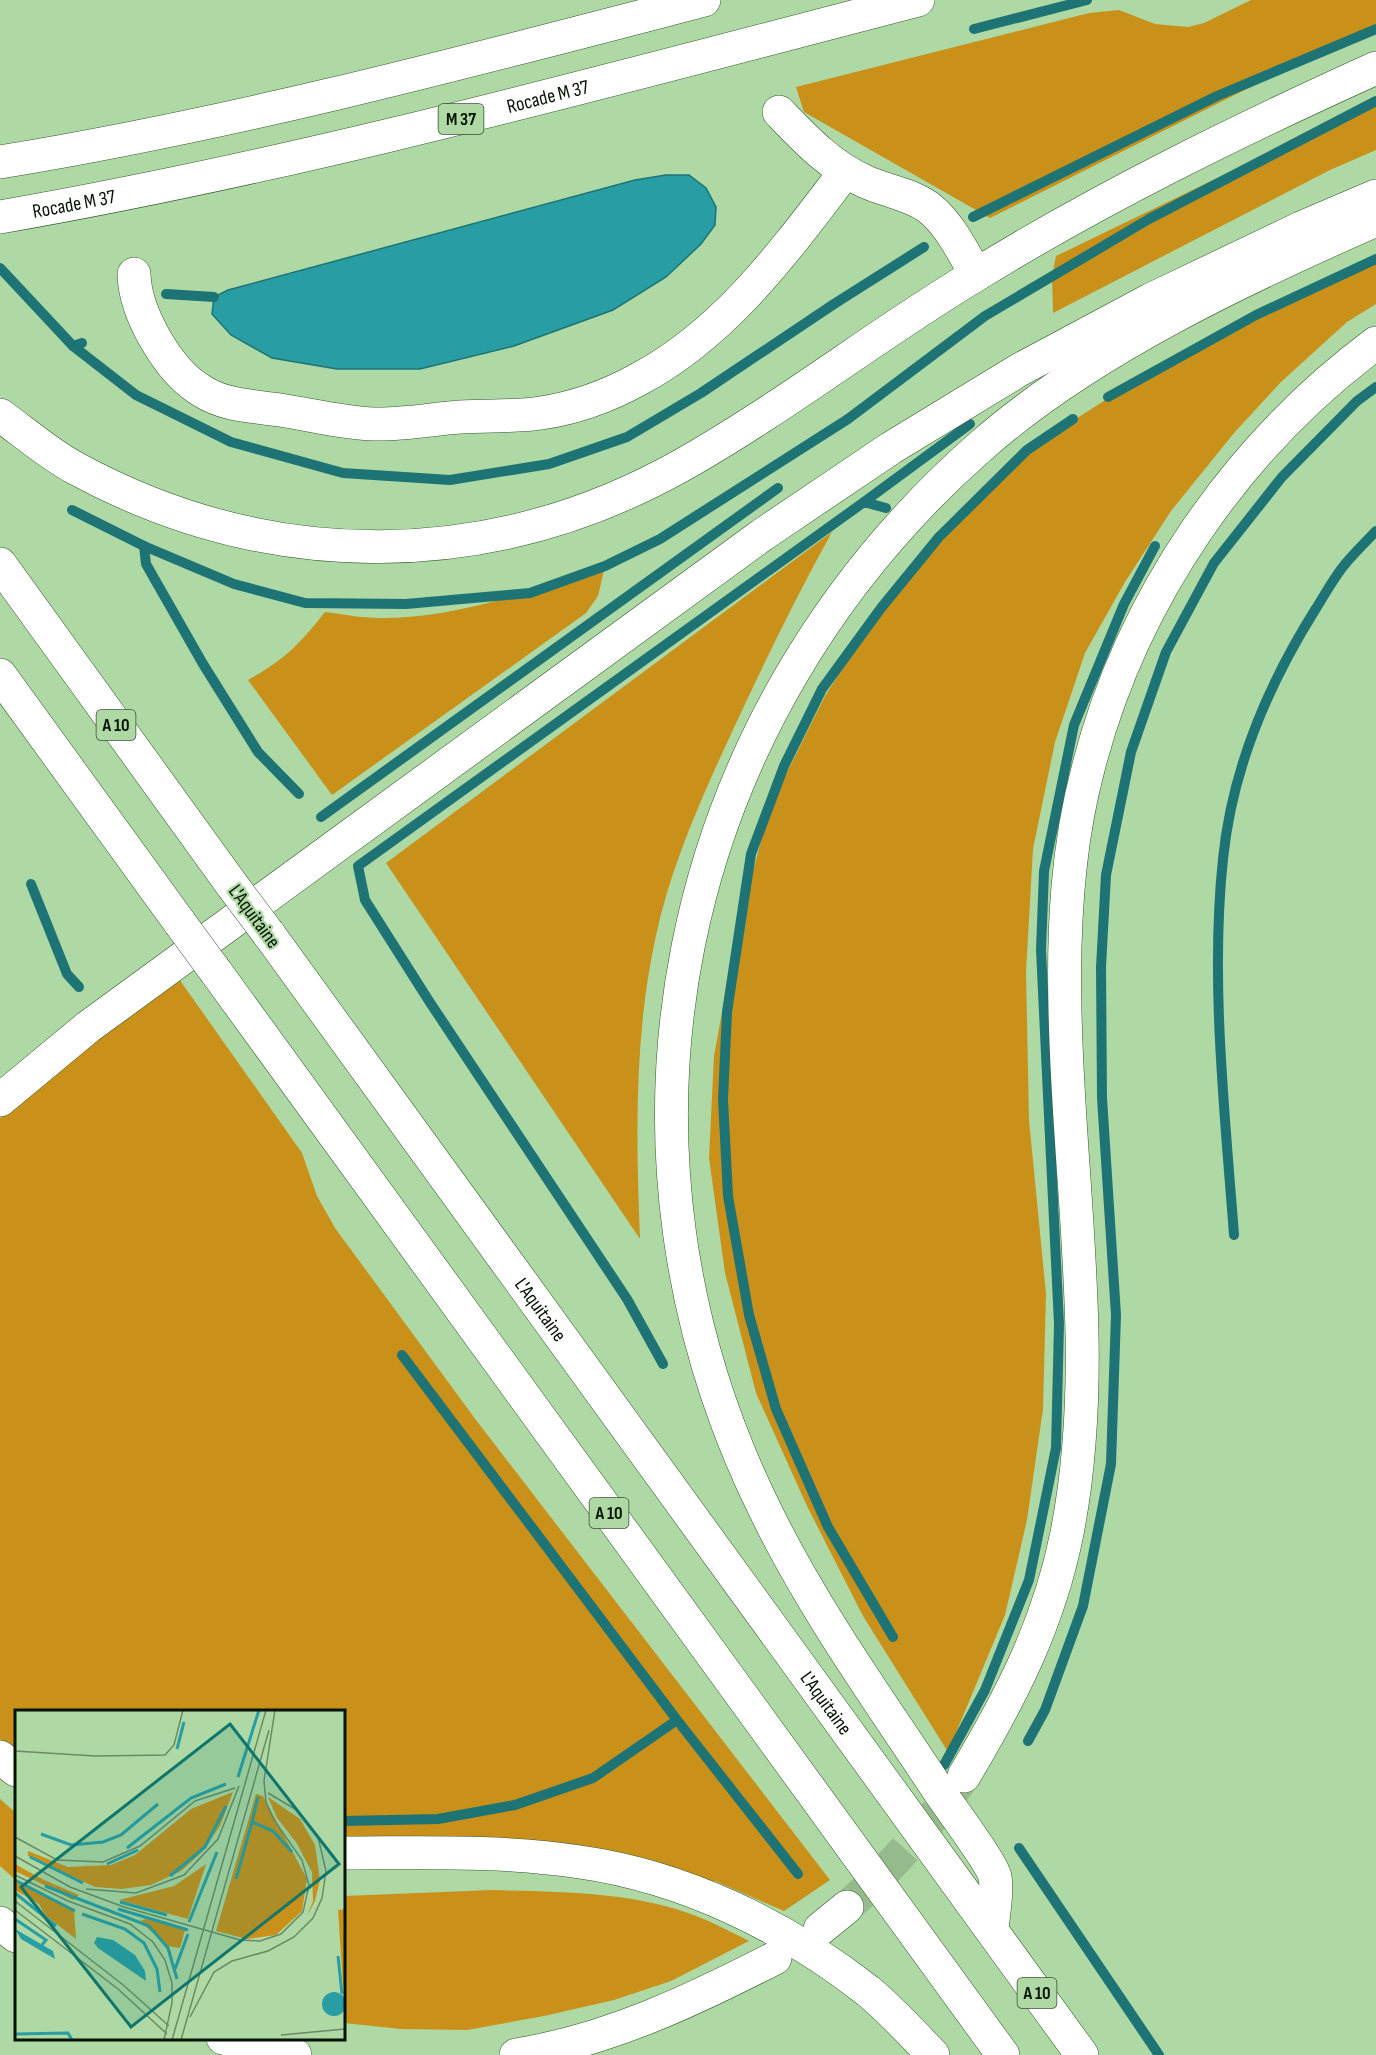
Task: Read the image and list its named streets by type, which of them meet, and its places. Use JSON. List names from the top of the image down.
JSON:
{
  "streets": {
    "main road": [
      "Rocade M 37",
      "M 37",
      "A 10",
      "L'Aquitaine"
    ]
  }
}
